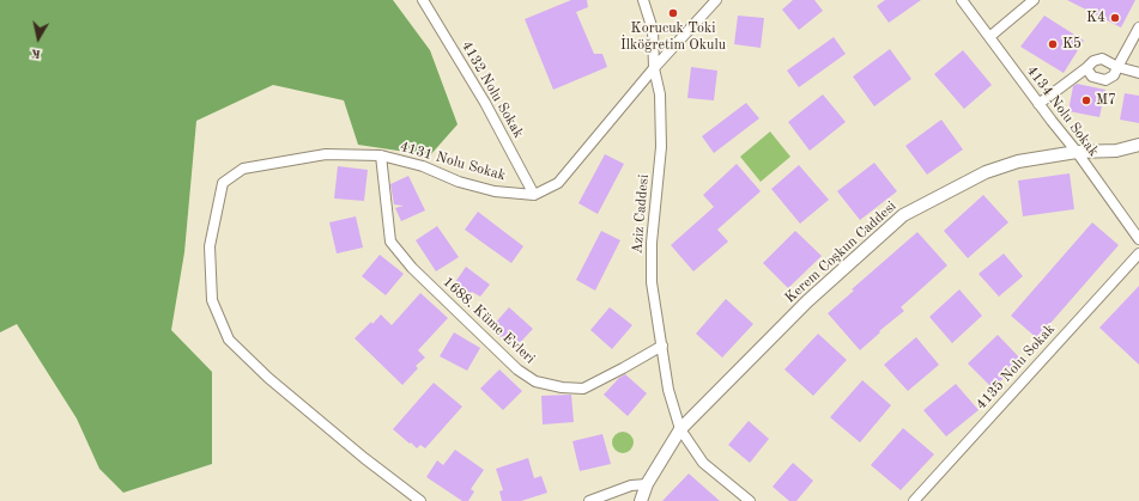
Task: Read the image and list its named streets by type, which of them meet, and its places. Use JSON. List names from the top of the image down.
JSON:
{
  "streets": {
    "street": [
      "4132 Nolu Sokak",
      "4134 Nolu Sokak",
      "4131 Nolu Sokak",
      "Aziz Caddesi",
      "Kerem Coşkun Caddesi",
      "1688. Küme Evleri",
      "4135 Nolu Sokak"
    ]
  },
  "crossings": [
    ["4132 Nolu Sokak", "4131 Nolu Sokak"],
    ["4134 Nolu Sokak", "Kerem Coşkun Caddesi"],
    ["4131 Nolu Sokak", "1688. Küme Evleri"],
    ["Aziz Caddesi", "Kerem Coşkun Caddesi"],
    ["Aziz Caddesi", "1688. Küme Evleri"]
  ],
  "places": [
    "Korucuk Toki İlköğretim Okulu",
    "K4",
    "K5",
    "M7"
  ],
  "north": "bottom"
}
